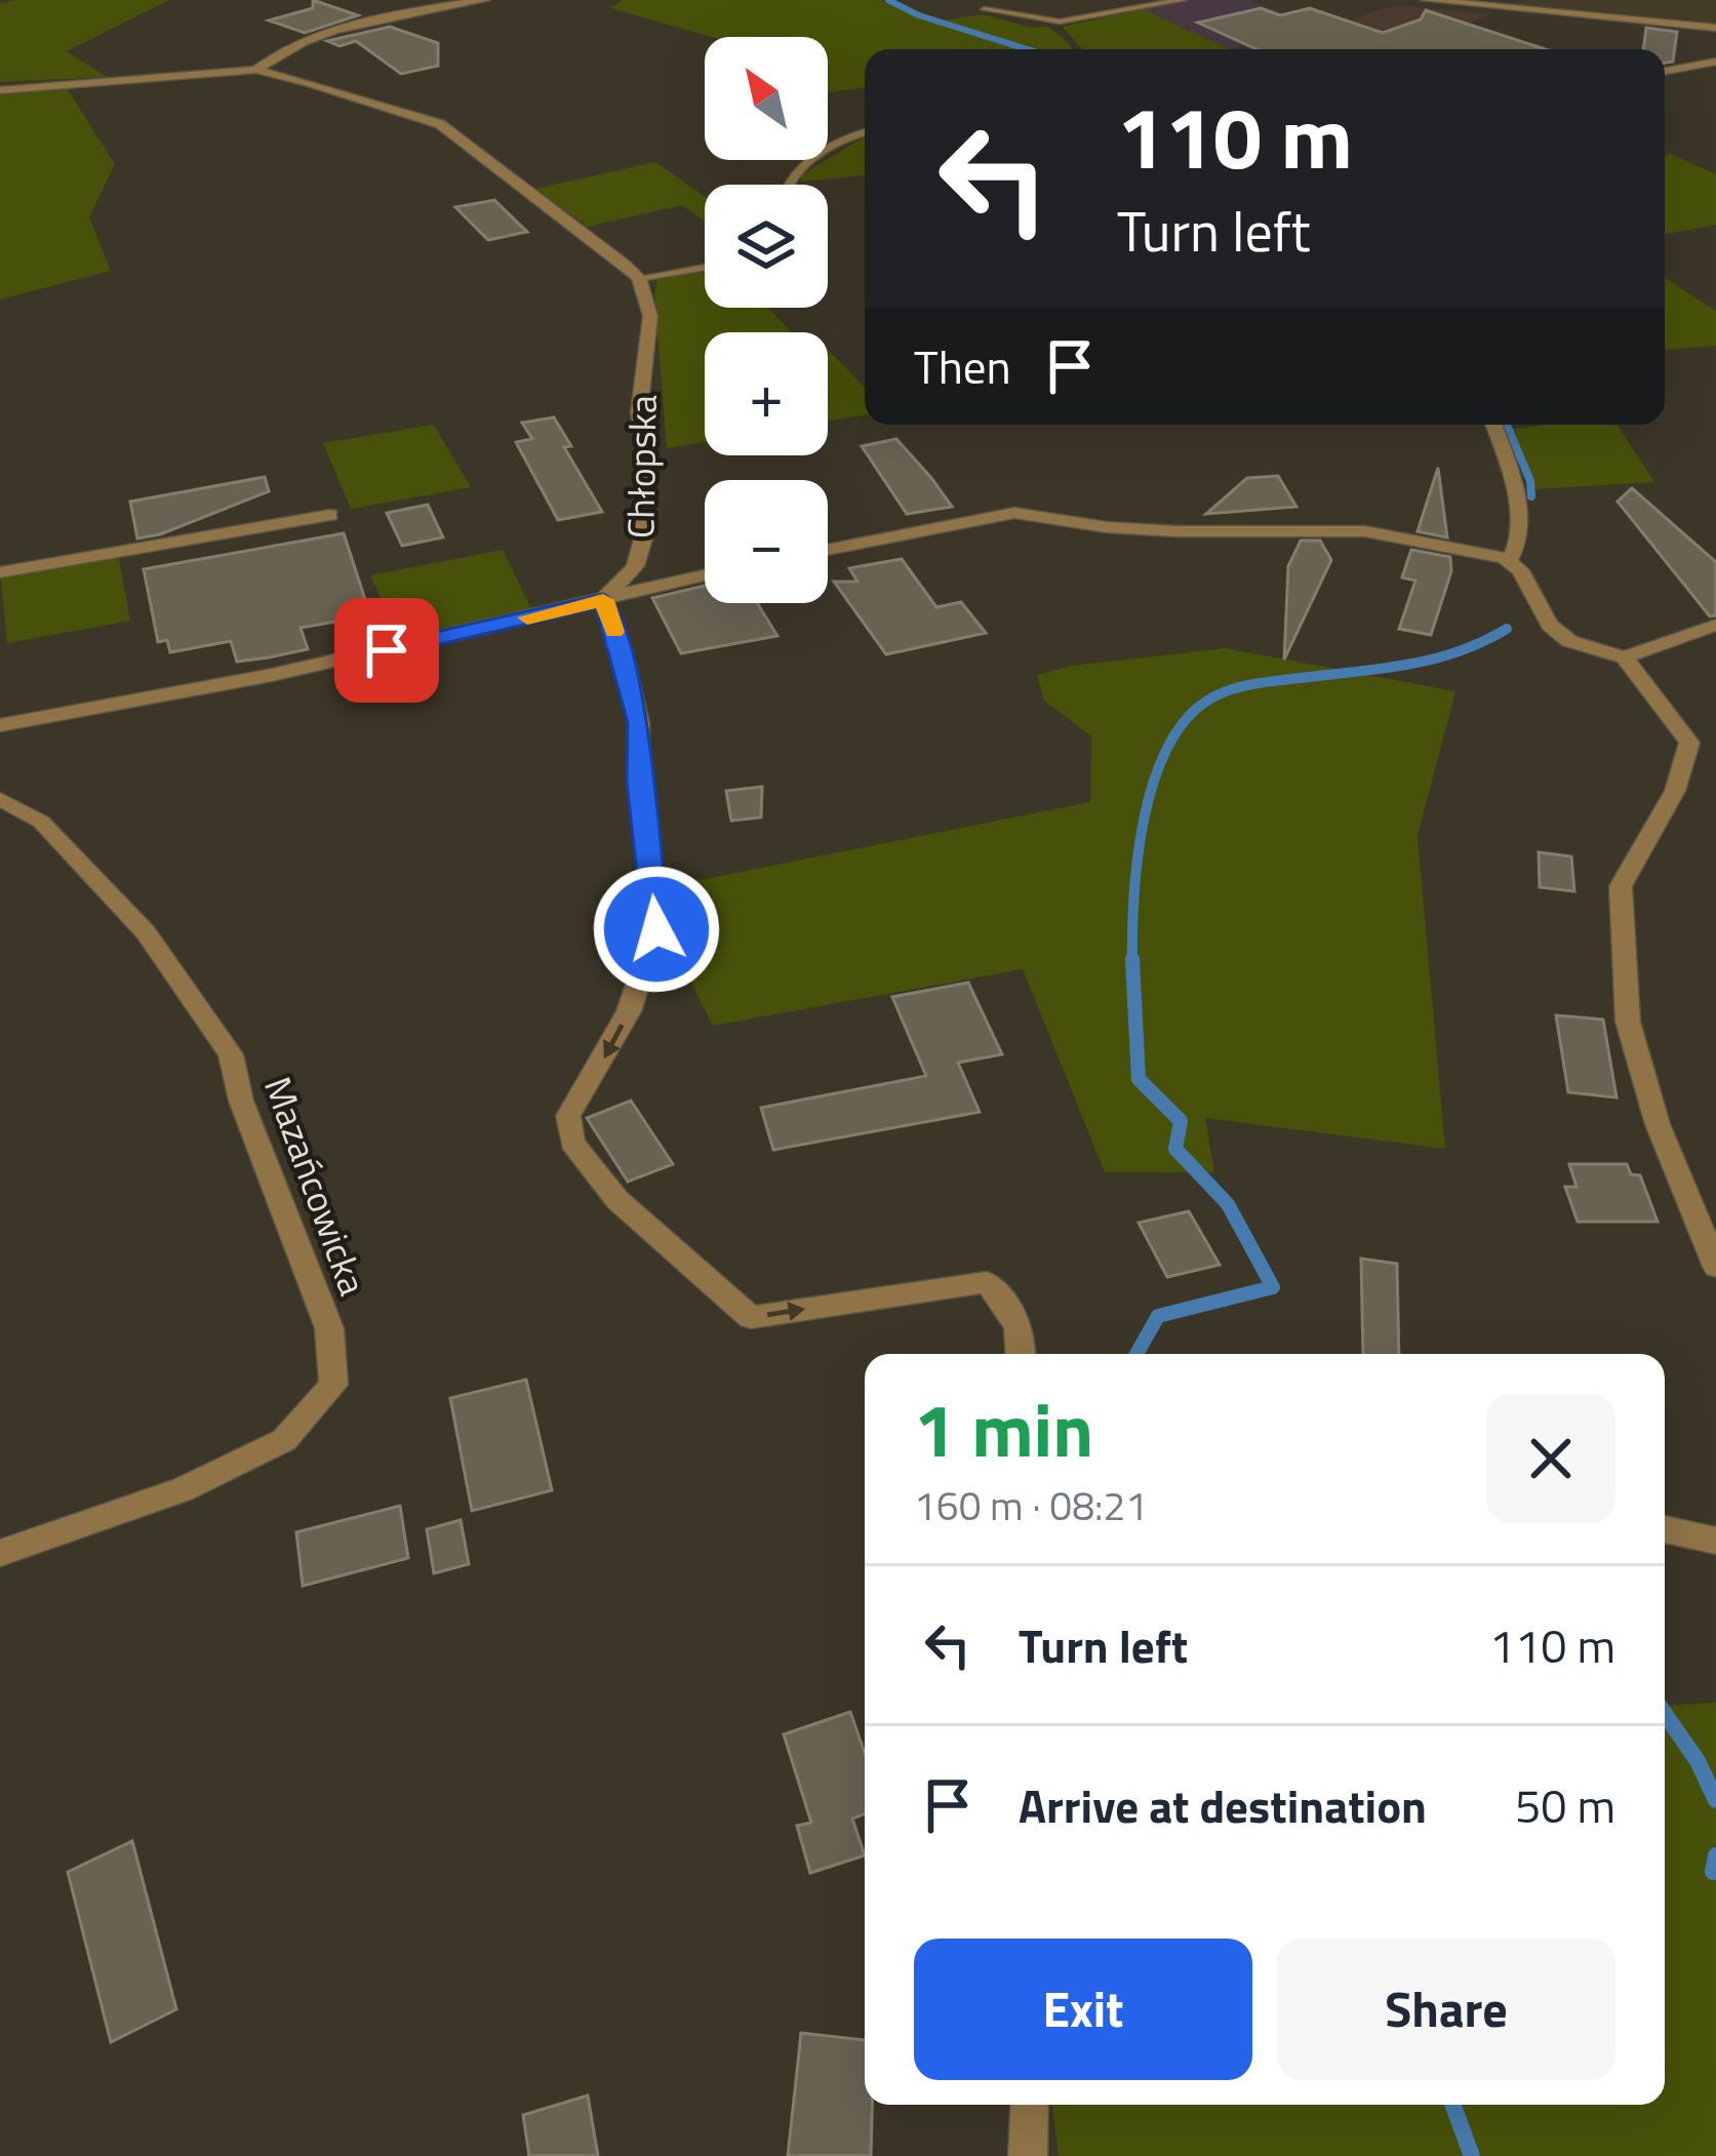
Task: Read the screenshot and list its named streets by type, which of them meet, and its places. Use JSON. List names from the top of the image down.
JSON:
{
  "streets": {
    "street": ["Chłopska", "Mazańcowicka"]
  },
  "north": "top left",
  "page": {
    "map_buttons": ["+", "−"],
    "turn": ["110 m", "Turn left"],
    "then": "Then",
    "heading": ["1 min", "160 m · 08:21"],
    "list": [
      {
        "name": "Turn left",
        "value": "110 m"
      },
      {
        "name": "Arrive at destination",
        "value": "50 m"
      }
    ],
    "buttons": ["Exit", "Share"]
  }
}
